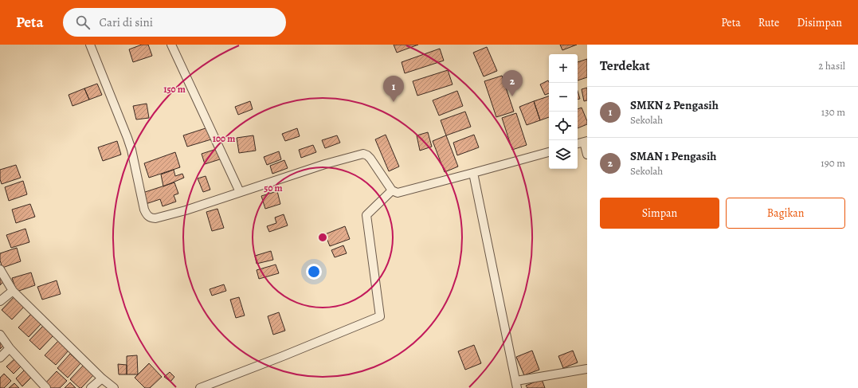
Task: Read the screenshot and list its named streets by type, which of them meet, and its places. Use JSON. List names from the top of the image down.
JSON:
{
  "page": {
    "header": "Peta",
    "search": "Cari di sini",
    "nav": ["Peta", "Rute", "Disimpan"],
    "heading": ["Terdekat", "2 hasil"],
    "map_buttons": ["+", "−"],
    "pins": ["2", "1"],
    "list": [
      {
        "mark": "1",
        "name": "SMKN 2 Pengasih",
        "note": "Sekolah",
        "value": "130 m"
      },
      {
        "mark": "2",
        "name": "SMAN 1 Pengasih",
        "note": "Sekolah",
        "value": "190 m"
      }
    ],
    "buttons": ["Simpan", "Bagikan"]
  },
  "rings": ["150 m", "100 m", "50 m"]
}
